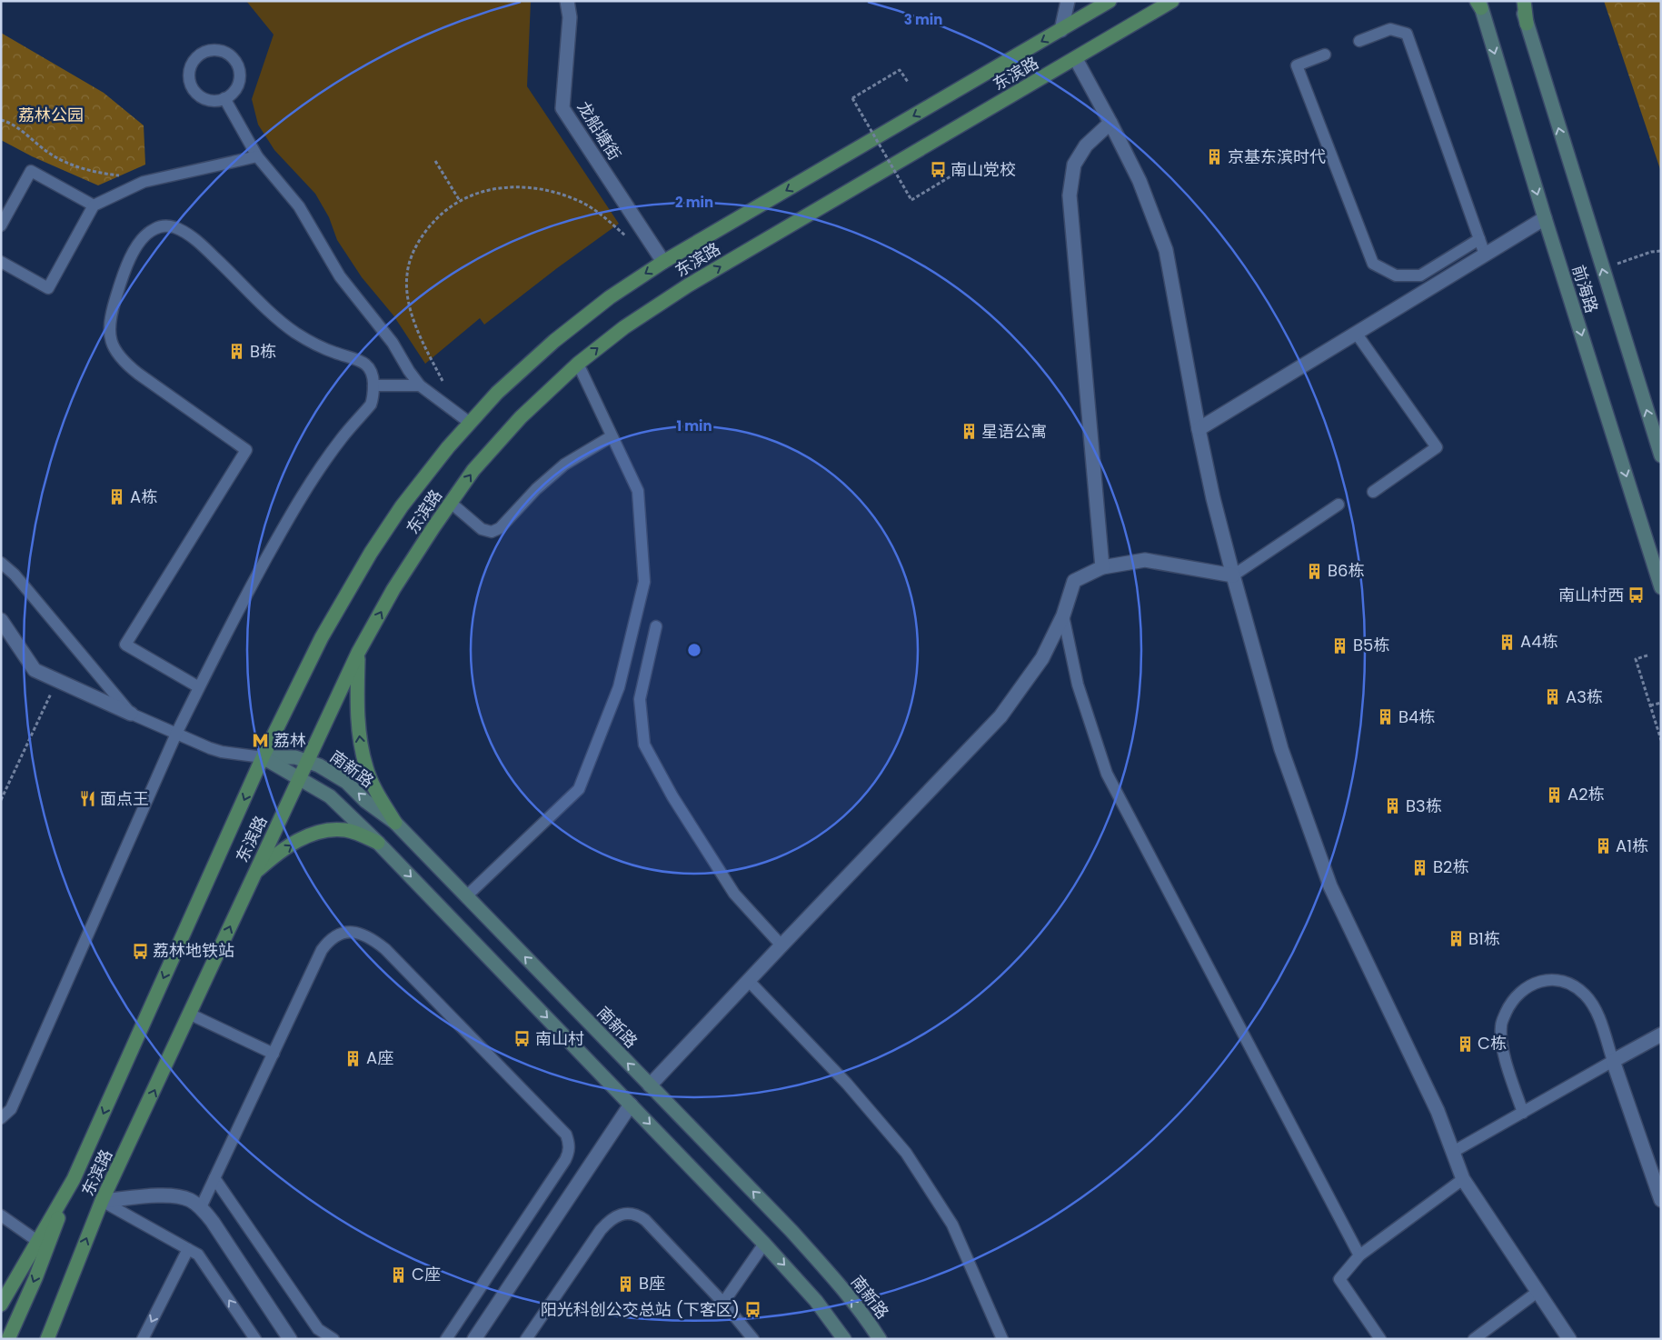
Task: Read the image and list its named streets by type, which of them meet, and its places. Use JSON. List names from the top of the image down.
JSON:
{
  "streets": {
    "main road": ["东滨路", "前海路", "南新路"],
    "street": ["龙船塘街"]
  },
  "crossings": [
    ["东滨路", "龙船塘街"],
    ["东滨路", "南新路"]
  ],
  "parks": ["荔林公园"],
  "places": {
    "building": [
      "京基东滨时代",
      "B栋",
      "星语公寓",
      "A栋",
      "B6栋",
      "A4栋",
      "B5栋",
      "A3栋",
      "B4栋",
      "A2栋",
      "B3栋",
      "A1栋",
      "B2栋",
      "B1栋",
      "C栋",
      "A座",
      "C座",
      "B座"
    ],
    "bus stop": [
      "南山党校",
      "南山村西",
      "荔林地铁站",
      "南山村",
      "阳光科创公交总站 (下客区)"
    ],
    "metro station": ["荔林"],
    "restaurant": ["面点王"]
  },
  "rings": ["3 min", "2 min", "1 min"]
}
